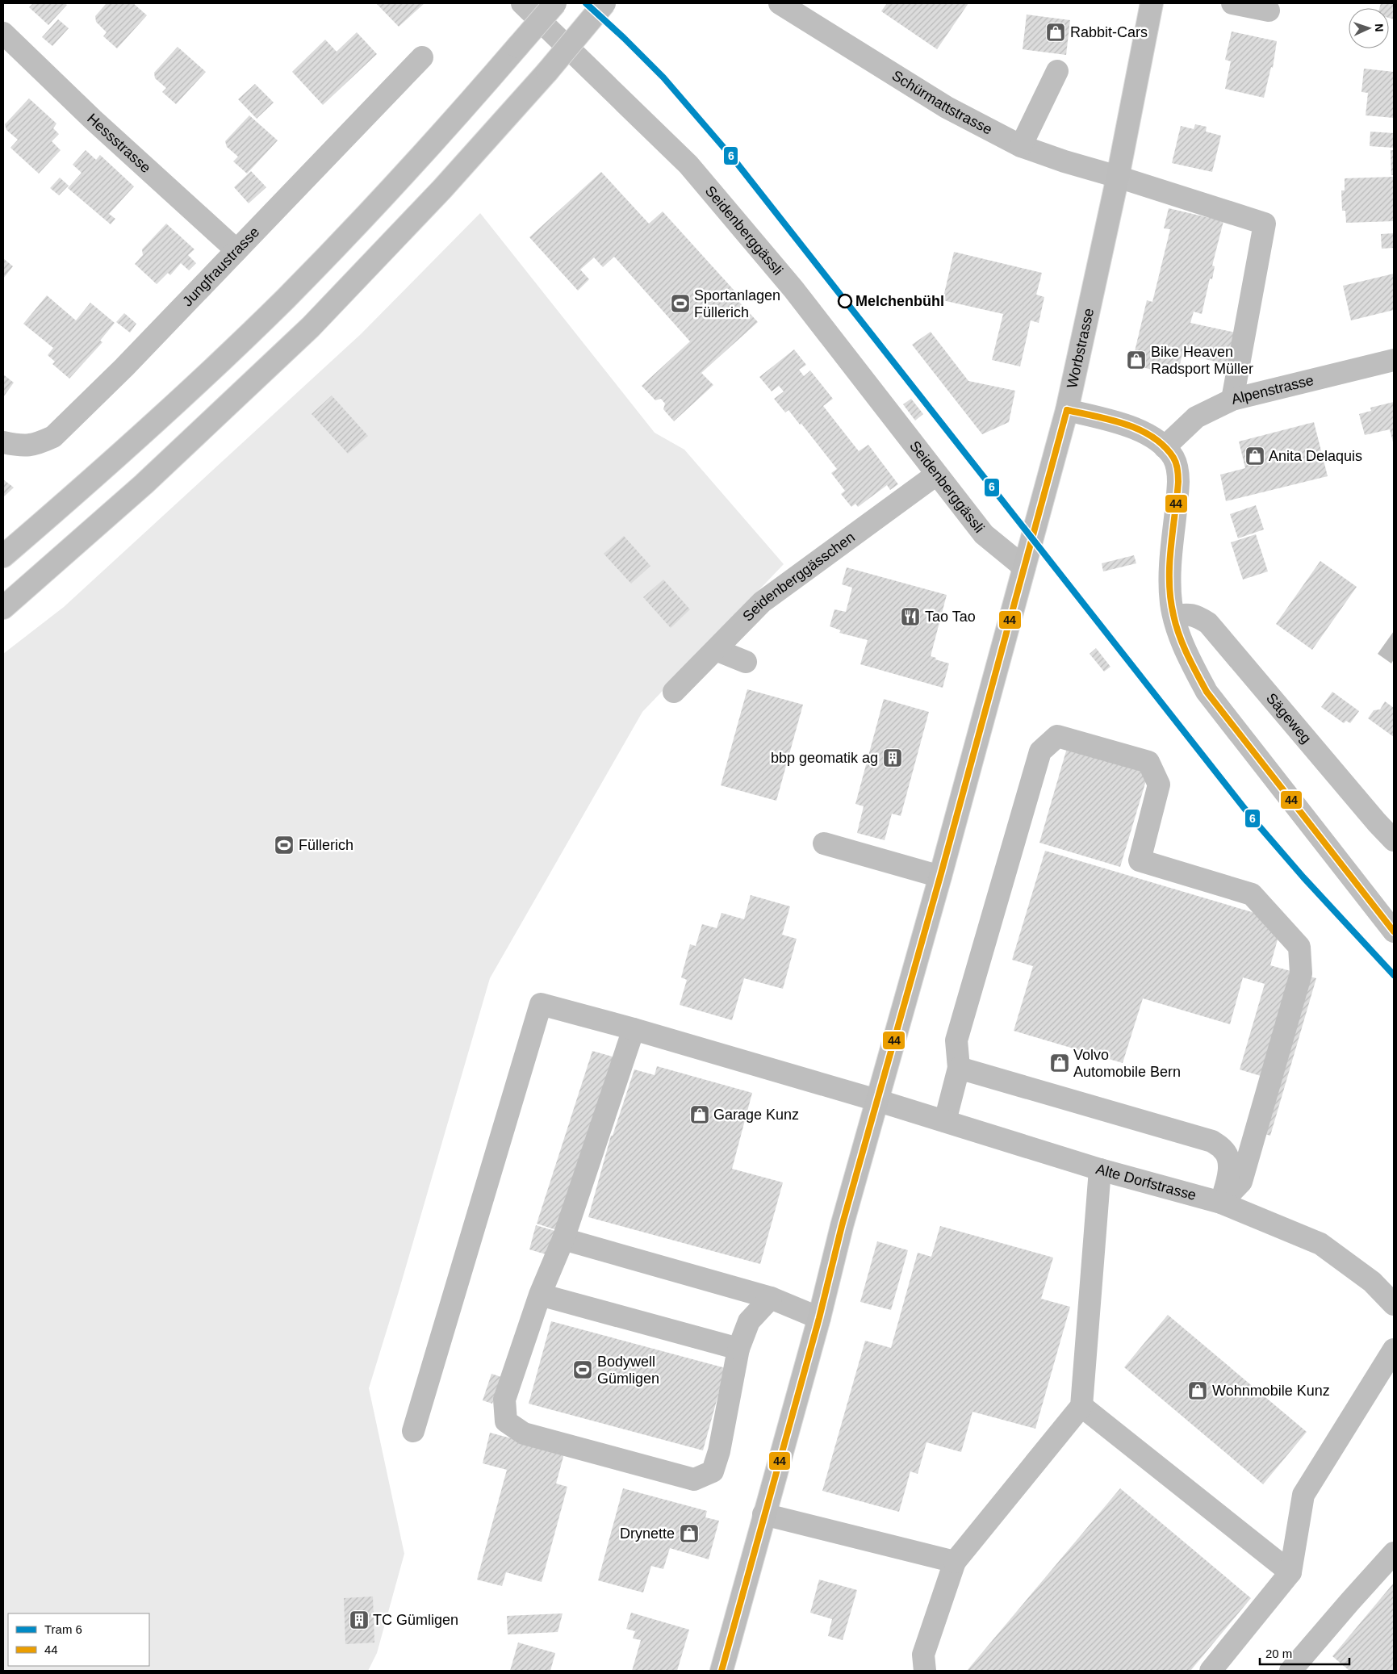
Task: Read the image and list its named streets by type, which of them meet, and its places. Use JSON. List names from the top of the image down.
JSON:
{
  "streets": {
    "main road": ["Worbstrasse"],
    "street": [
      "Schürmattstrasse",
      "Hessstrasse",
      "Seidenberggässli",
      "Jungfraustrasse",
      "Alpenstrasse",
      "Seidenberggässchen",
      "Sägeweg",
      "Alte Dorfstrasse"
    ]
  },
  "crossings": [
    ["Schürmattstrasse", "Worbstrasse"],
    ["Schürmattstrasse", "Alpenstrasse"],
    ["Hessstrasse", "Jungfraustrasse"],
    ["Seidenberggässli", "Worbstrasse"],
    ["Seidenberggässli", "Seidenberggässchen"],
    ["Worbstrasse", "Alte Dorfstrasse"]
  ],
  "places": {
    "shop": [
      "Rabbit-Cars",
      "Bike Heaven Radsport Müller",
      "Anita Delaquis",
      "Volvo Automobile Bern",
      "Garage Kunz",
      "Wohnmobile Kunz",
      "Drynette"
    ],
    "other": ["Melchenbühl"],
    "sports": ["Sportanlagen Füllerich", "Füllerich", "Bodywell Gümligen"],
    "restaurant": ["Tao Tao"],
    "building": ["bbp geomatik ag", "TC Gümligen"]
  },
  "lines": ["tram line 6", "transit line 44"],
  "legend": ["Tram 6", "44"],
  "scale_bar": "20 m",
  "north": "right"
}
